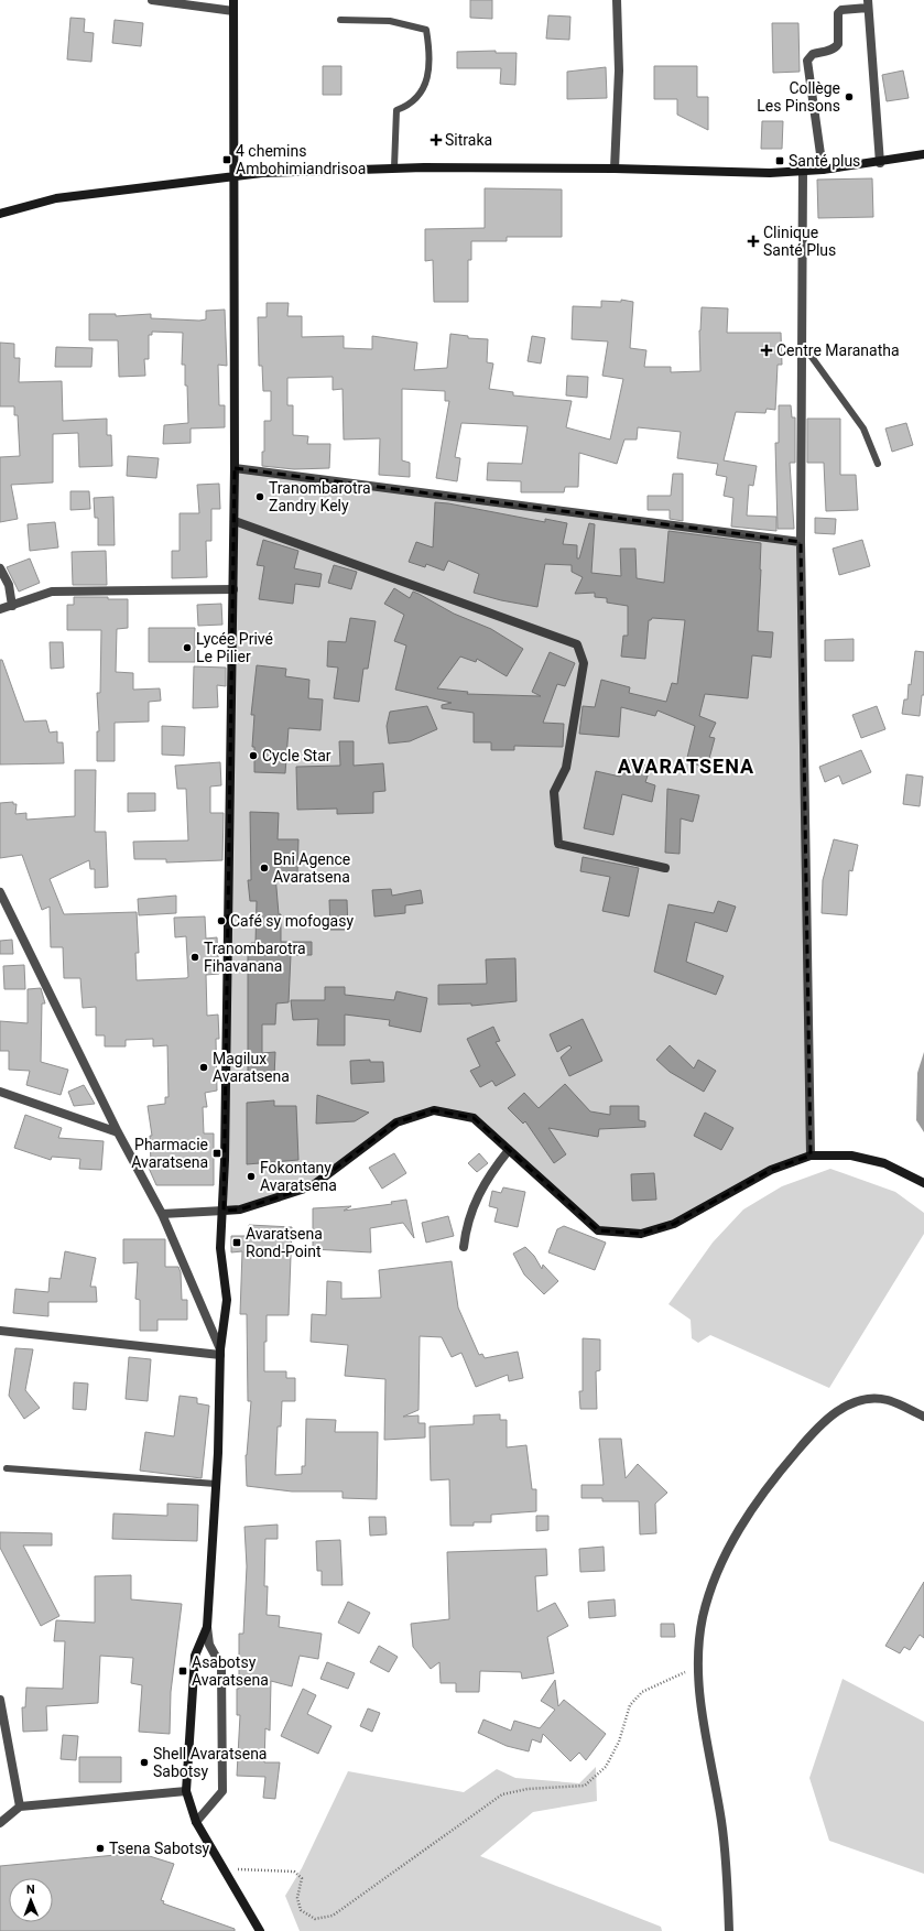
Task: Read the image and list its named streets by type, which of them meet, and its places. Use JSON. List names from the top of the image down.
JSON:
{
  "districts": ["AVARATSENA"],
  "places": {
    "other": [
      "Collège Les Pinsons",
      "Tranombarotra Zandry Kely",
      "Lycée Privé Le Pilier",
      "Cycle Star",
      "Bni Agence Avaratsena",
      "Café sy mofogasy",
      "Tranombarotra Fihavanana",
      "Magilux Avaratsena",
      "Fokontany Avaratsena",
      "Shell Avaratsena Sabotsy",
      "Tsena Sabotsy"
    ],
    "health": ["Sitraka", "Clinique Santé Plus", "Centre Maranatha"],
    "transit": [
      "4 chemins Ambohimiandrisoa",
      "Santé plus",
      "Pharmacie Avaratsena",
      "Avaratsena Rond-Point",
      "Asabotsy Avaratsena"
    ]
  },
  "north": "top"
}
